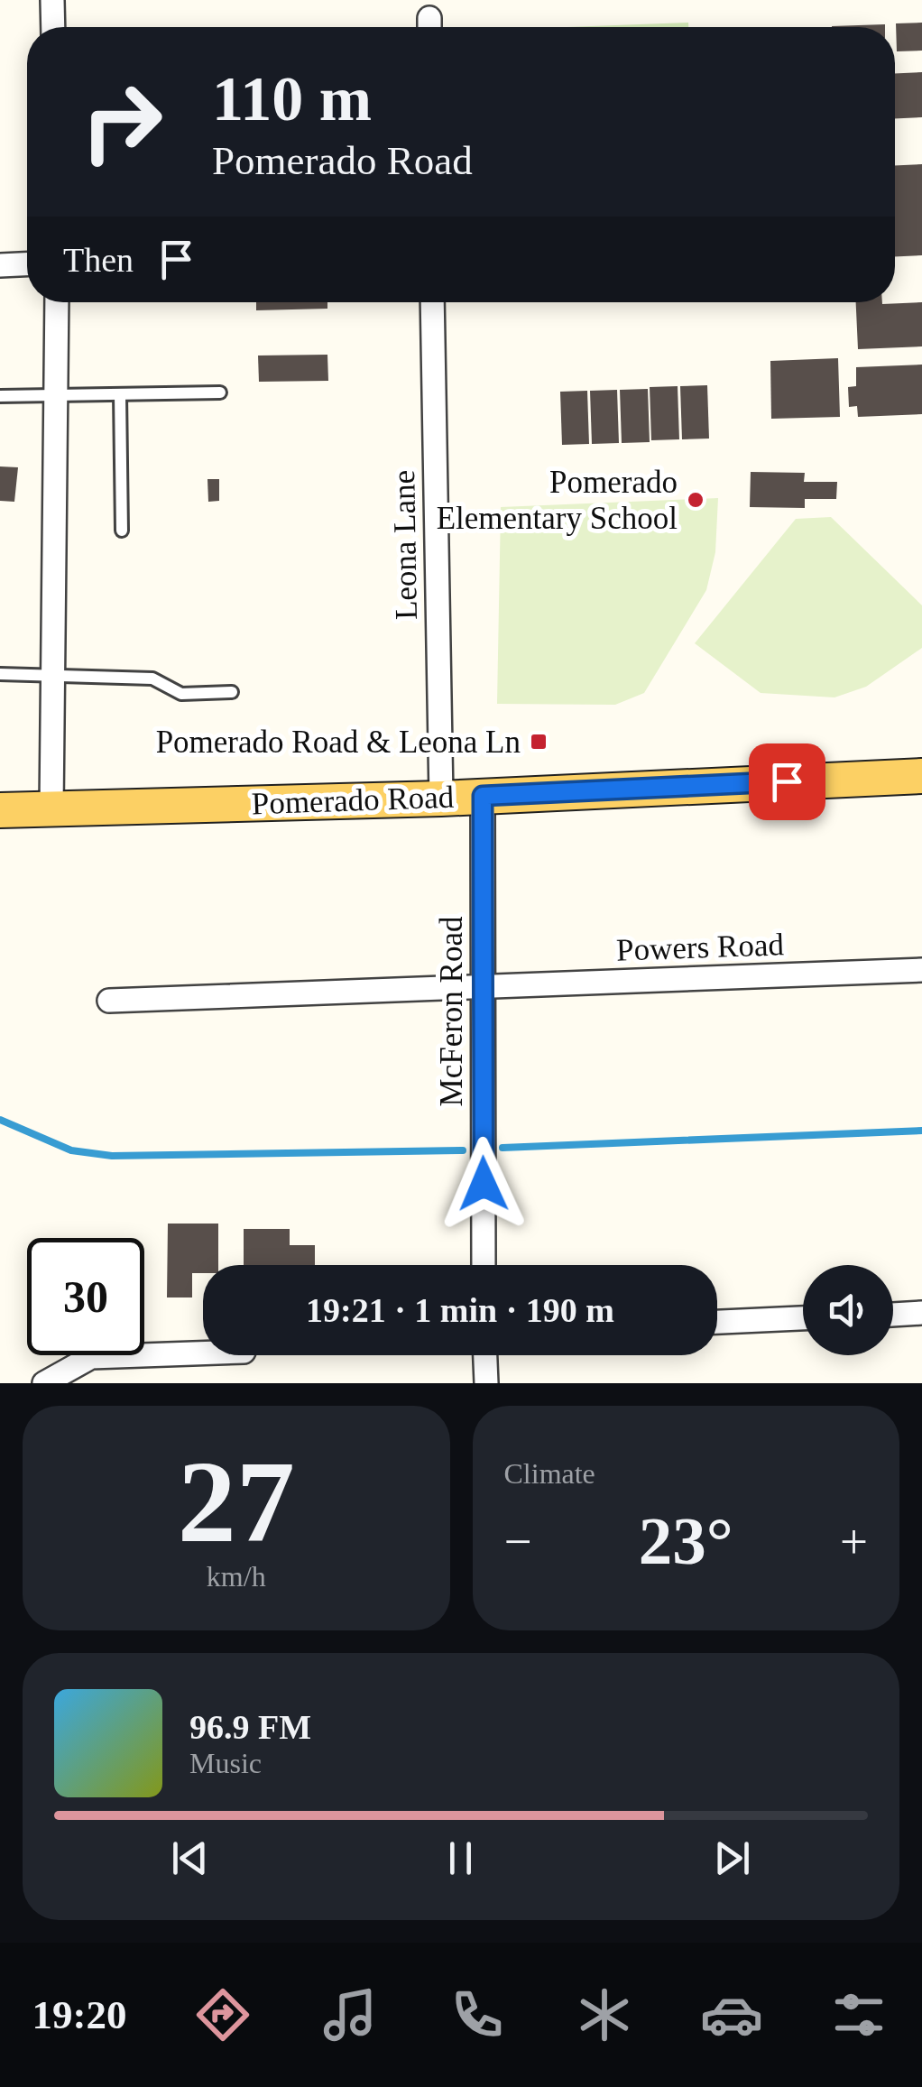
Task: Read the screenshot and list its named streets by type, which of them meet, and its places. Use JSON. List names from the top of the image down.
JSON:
{
  "streets": {
    "main road": ["Pomerado Road"],
    "street": ["Leona Lane", "Powers Road", "McFeron Road"]
  },
  "crossings": [
    ["Leona Lane", "Pomerado Road"],
    ["Pomerado Road", "McFeron Road"],
    ["Powers Road", "McFeron Road"]
  ],
  "places": {
    "other": ["Pomerado Elementary School"],
    "transit": ["Pomerado Road & Leona Ln"]
  },
  "page": {
    "turn": ["110 m", "Pomerado Road"],
    "then": "Then",
    "limit": "30",
    "trip": "19:21 · 1 min · 190 m",
    "tile": [
      ["27", "km/h"],
      "Climate"
    ],
    "heat": ["−", "23°", "+"],
    "song": ["96.9 FM", "Music"],
    "tabs": "19:20"
  }
}
